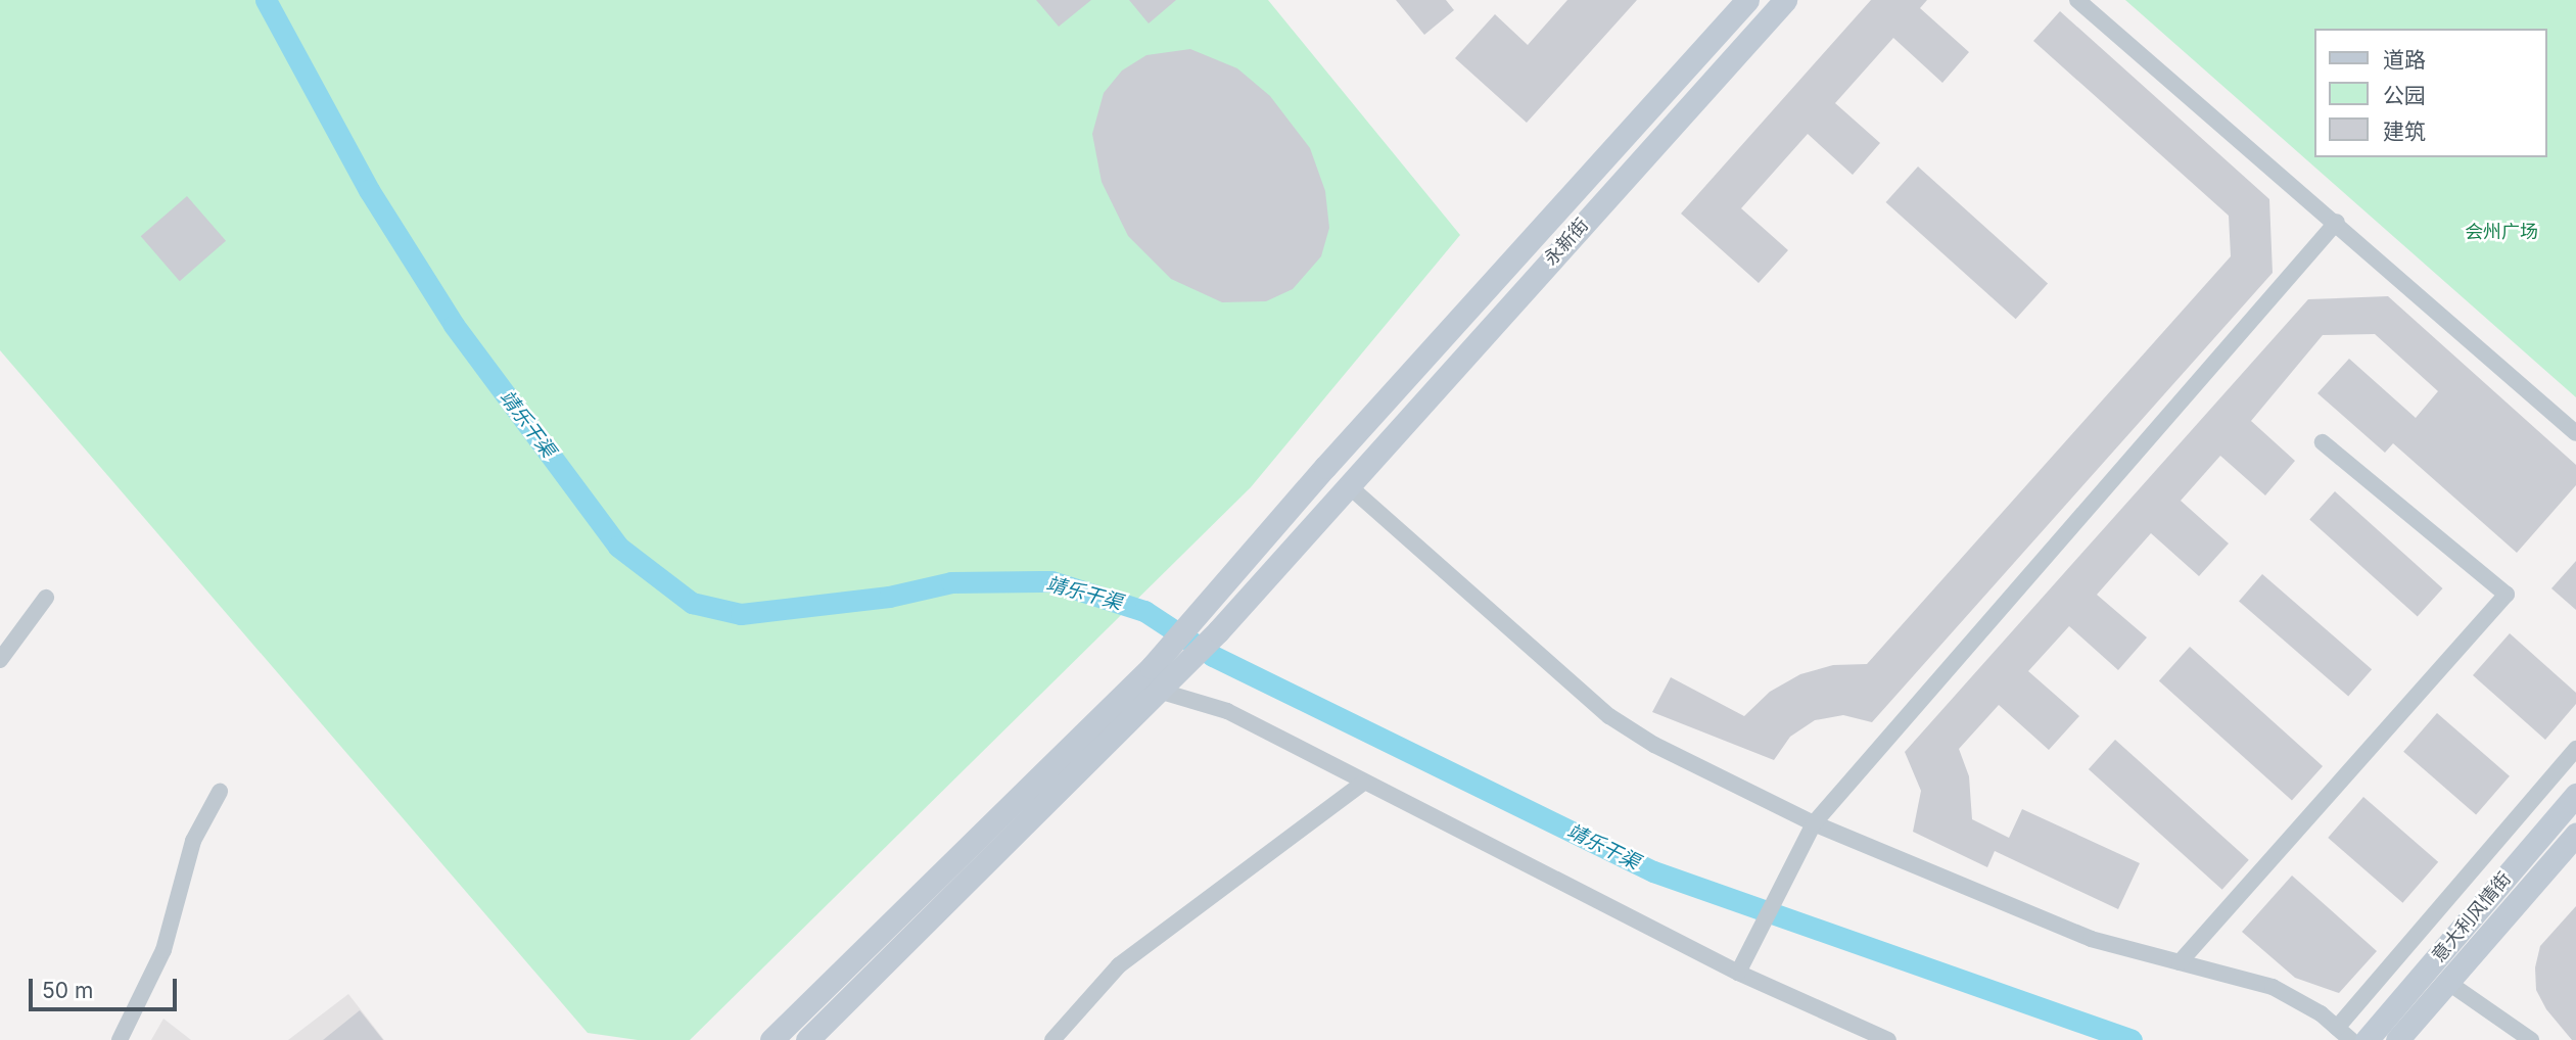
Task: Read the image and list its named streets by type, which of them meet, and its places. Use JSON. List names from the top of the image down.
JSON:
{
  "streets": {
    "street": ["永新街", "意大利风情街"]
  },
  "water": ["靖乐干渠"],
  "parks": ["会州广场"],
  "legend": ["道路", "公园", "建筑"],
  "scale_bar": "50 m"
}
